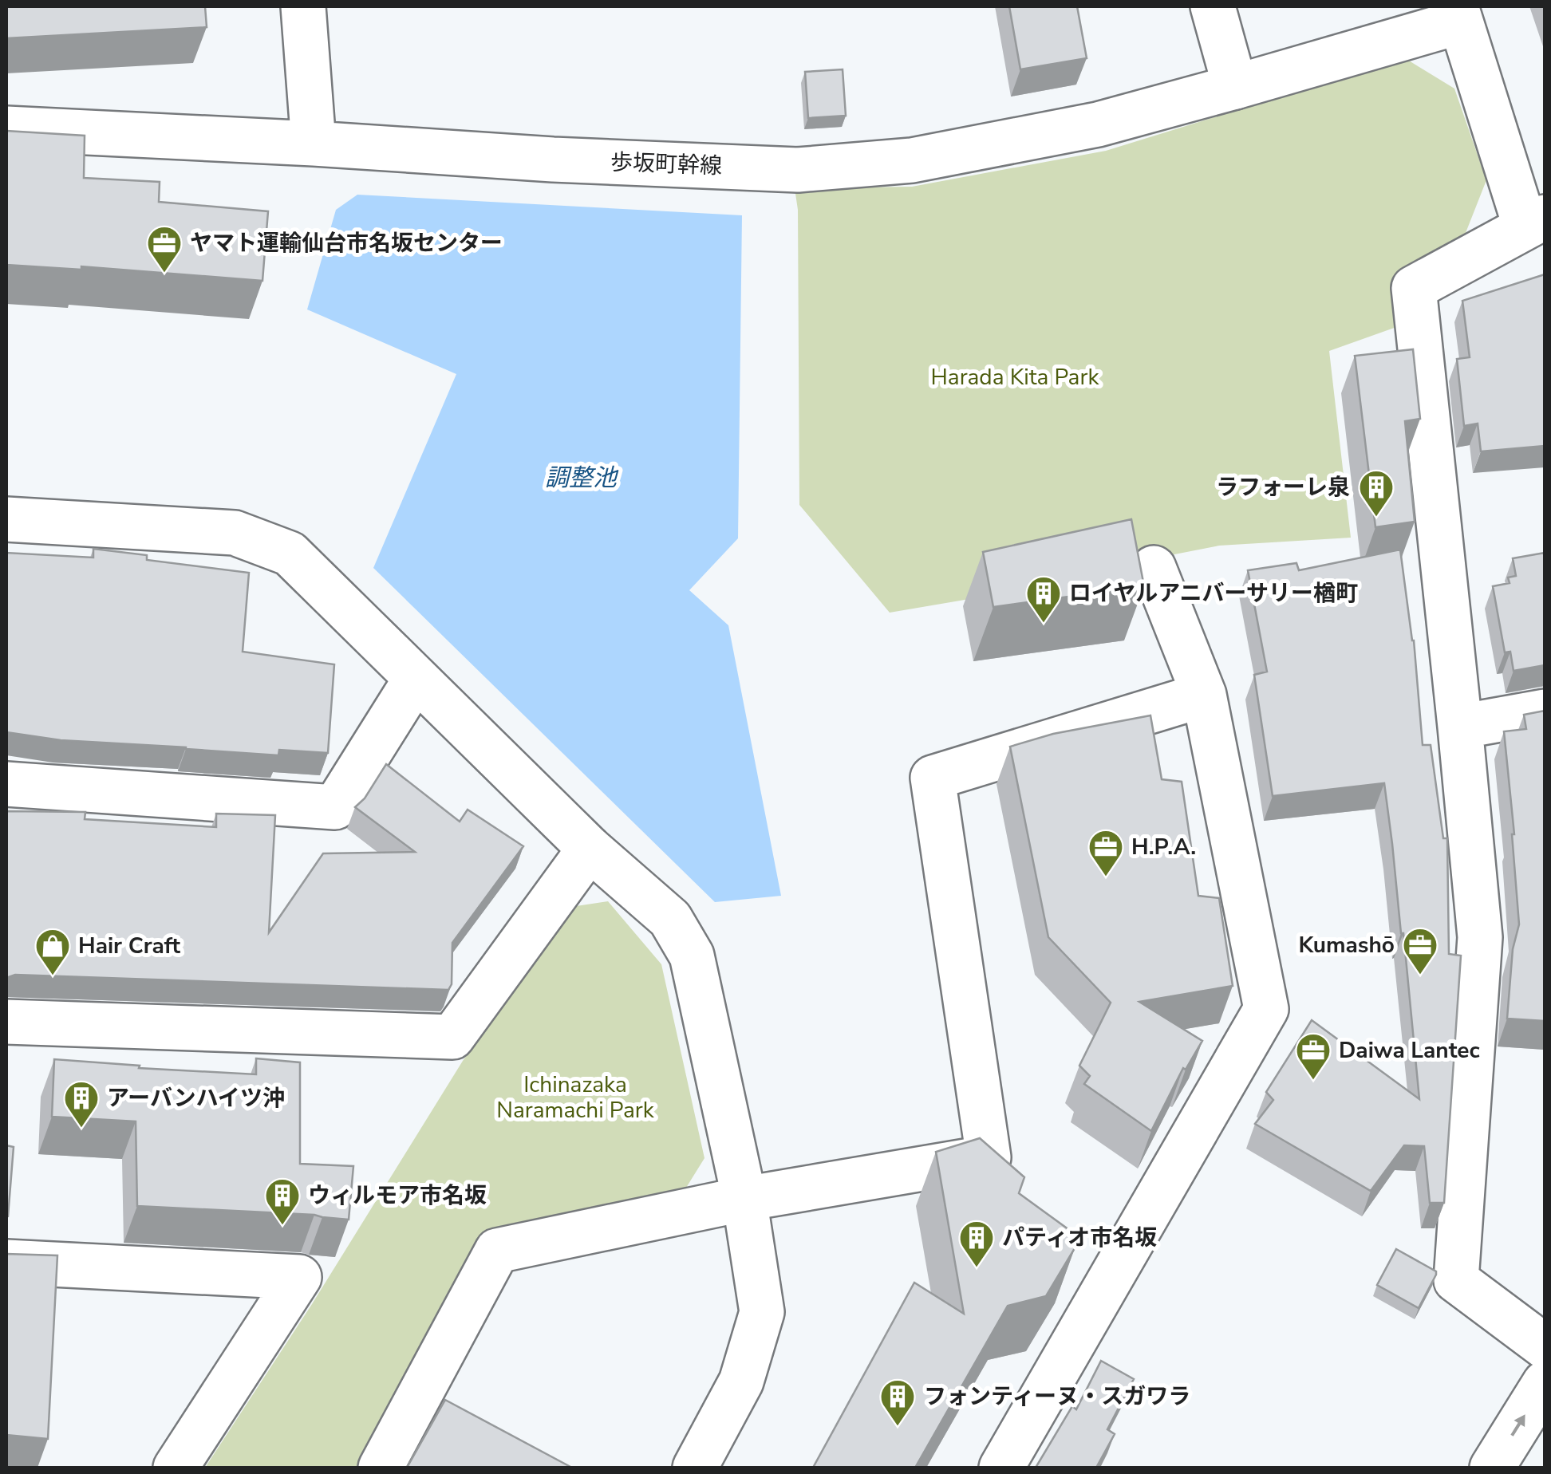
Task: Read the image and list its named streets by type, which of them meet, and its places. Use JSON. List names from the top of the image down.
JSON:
{
  "streets": {
    "main road": ["歩坂町幹線"]
  },
  "water": ["調整池"],
  "parks": ["Harada Kita Park", "Ichinazaka Naramachi Park"],
  "places": {
    "office": [
      "ヤマト運輸仙台市名坂センター",
      "H.P.A.",
      "Kumashō",
      "Daiwa Lantec"
    ],
    "building": [
      "ラフォーレ泉",
      "ロイヤルアニバーサリー楢町",
      "アーバンハイツ沖",
      "ウィルモア市名坂",
      "パティオ市名坂",
      "フォンティーヌ・スガワラ"
    ],
    "shop": ["Hair Craft"]
  }
}
